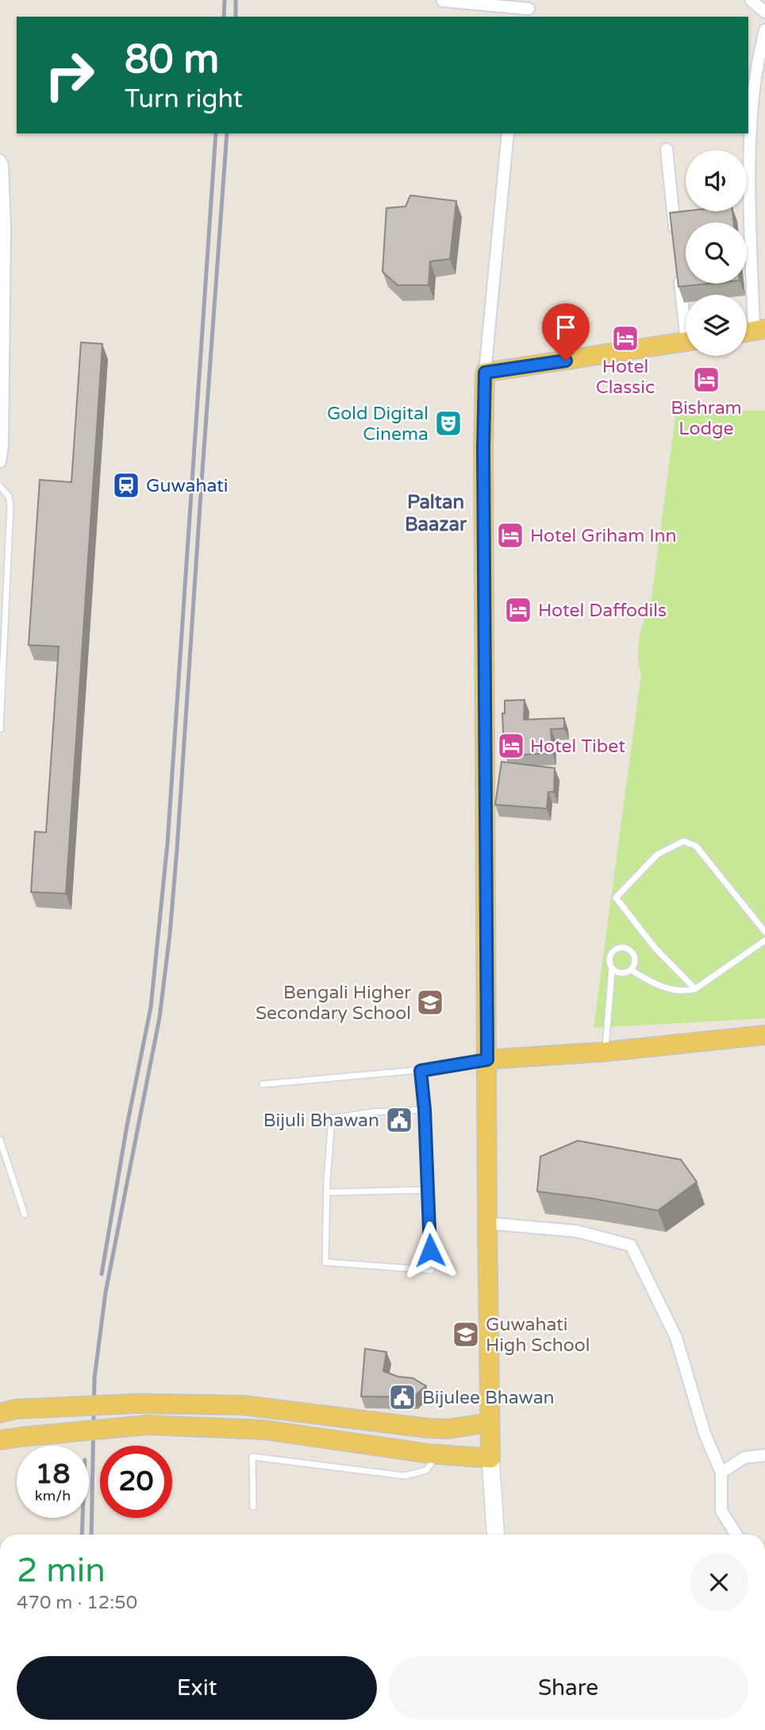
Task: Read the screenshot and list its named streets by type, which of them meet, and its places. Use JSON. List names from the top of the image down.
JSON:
{
  "districts": ["Paltan Baazar"],
  "places": {
    "hotel": [
      "Hotel Classic",
      "Bishram Lodge",
      "Hotel Griham Inn",
      "Hotel Daffodils",
      "Hotel Tibet"
    ],
    "theatre": ["Gold Digital Cinema"],
    "station": ["Guwahati"],
    "school or university": ["Bengali Higher Secondary School", "Guwahati High School"],
    "public building": ["Bijuli Bhawan", "Bijulee Bhawan"]
  },
  "page": {
    "turn": ["80 m", "Turn right"],
    "speed": "18 km/h",
    "limit": "20",
    "heading": ["2 min", "470 m · 12:50"],
    "buttons": ["Exit", "Share"]
  }
}
